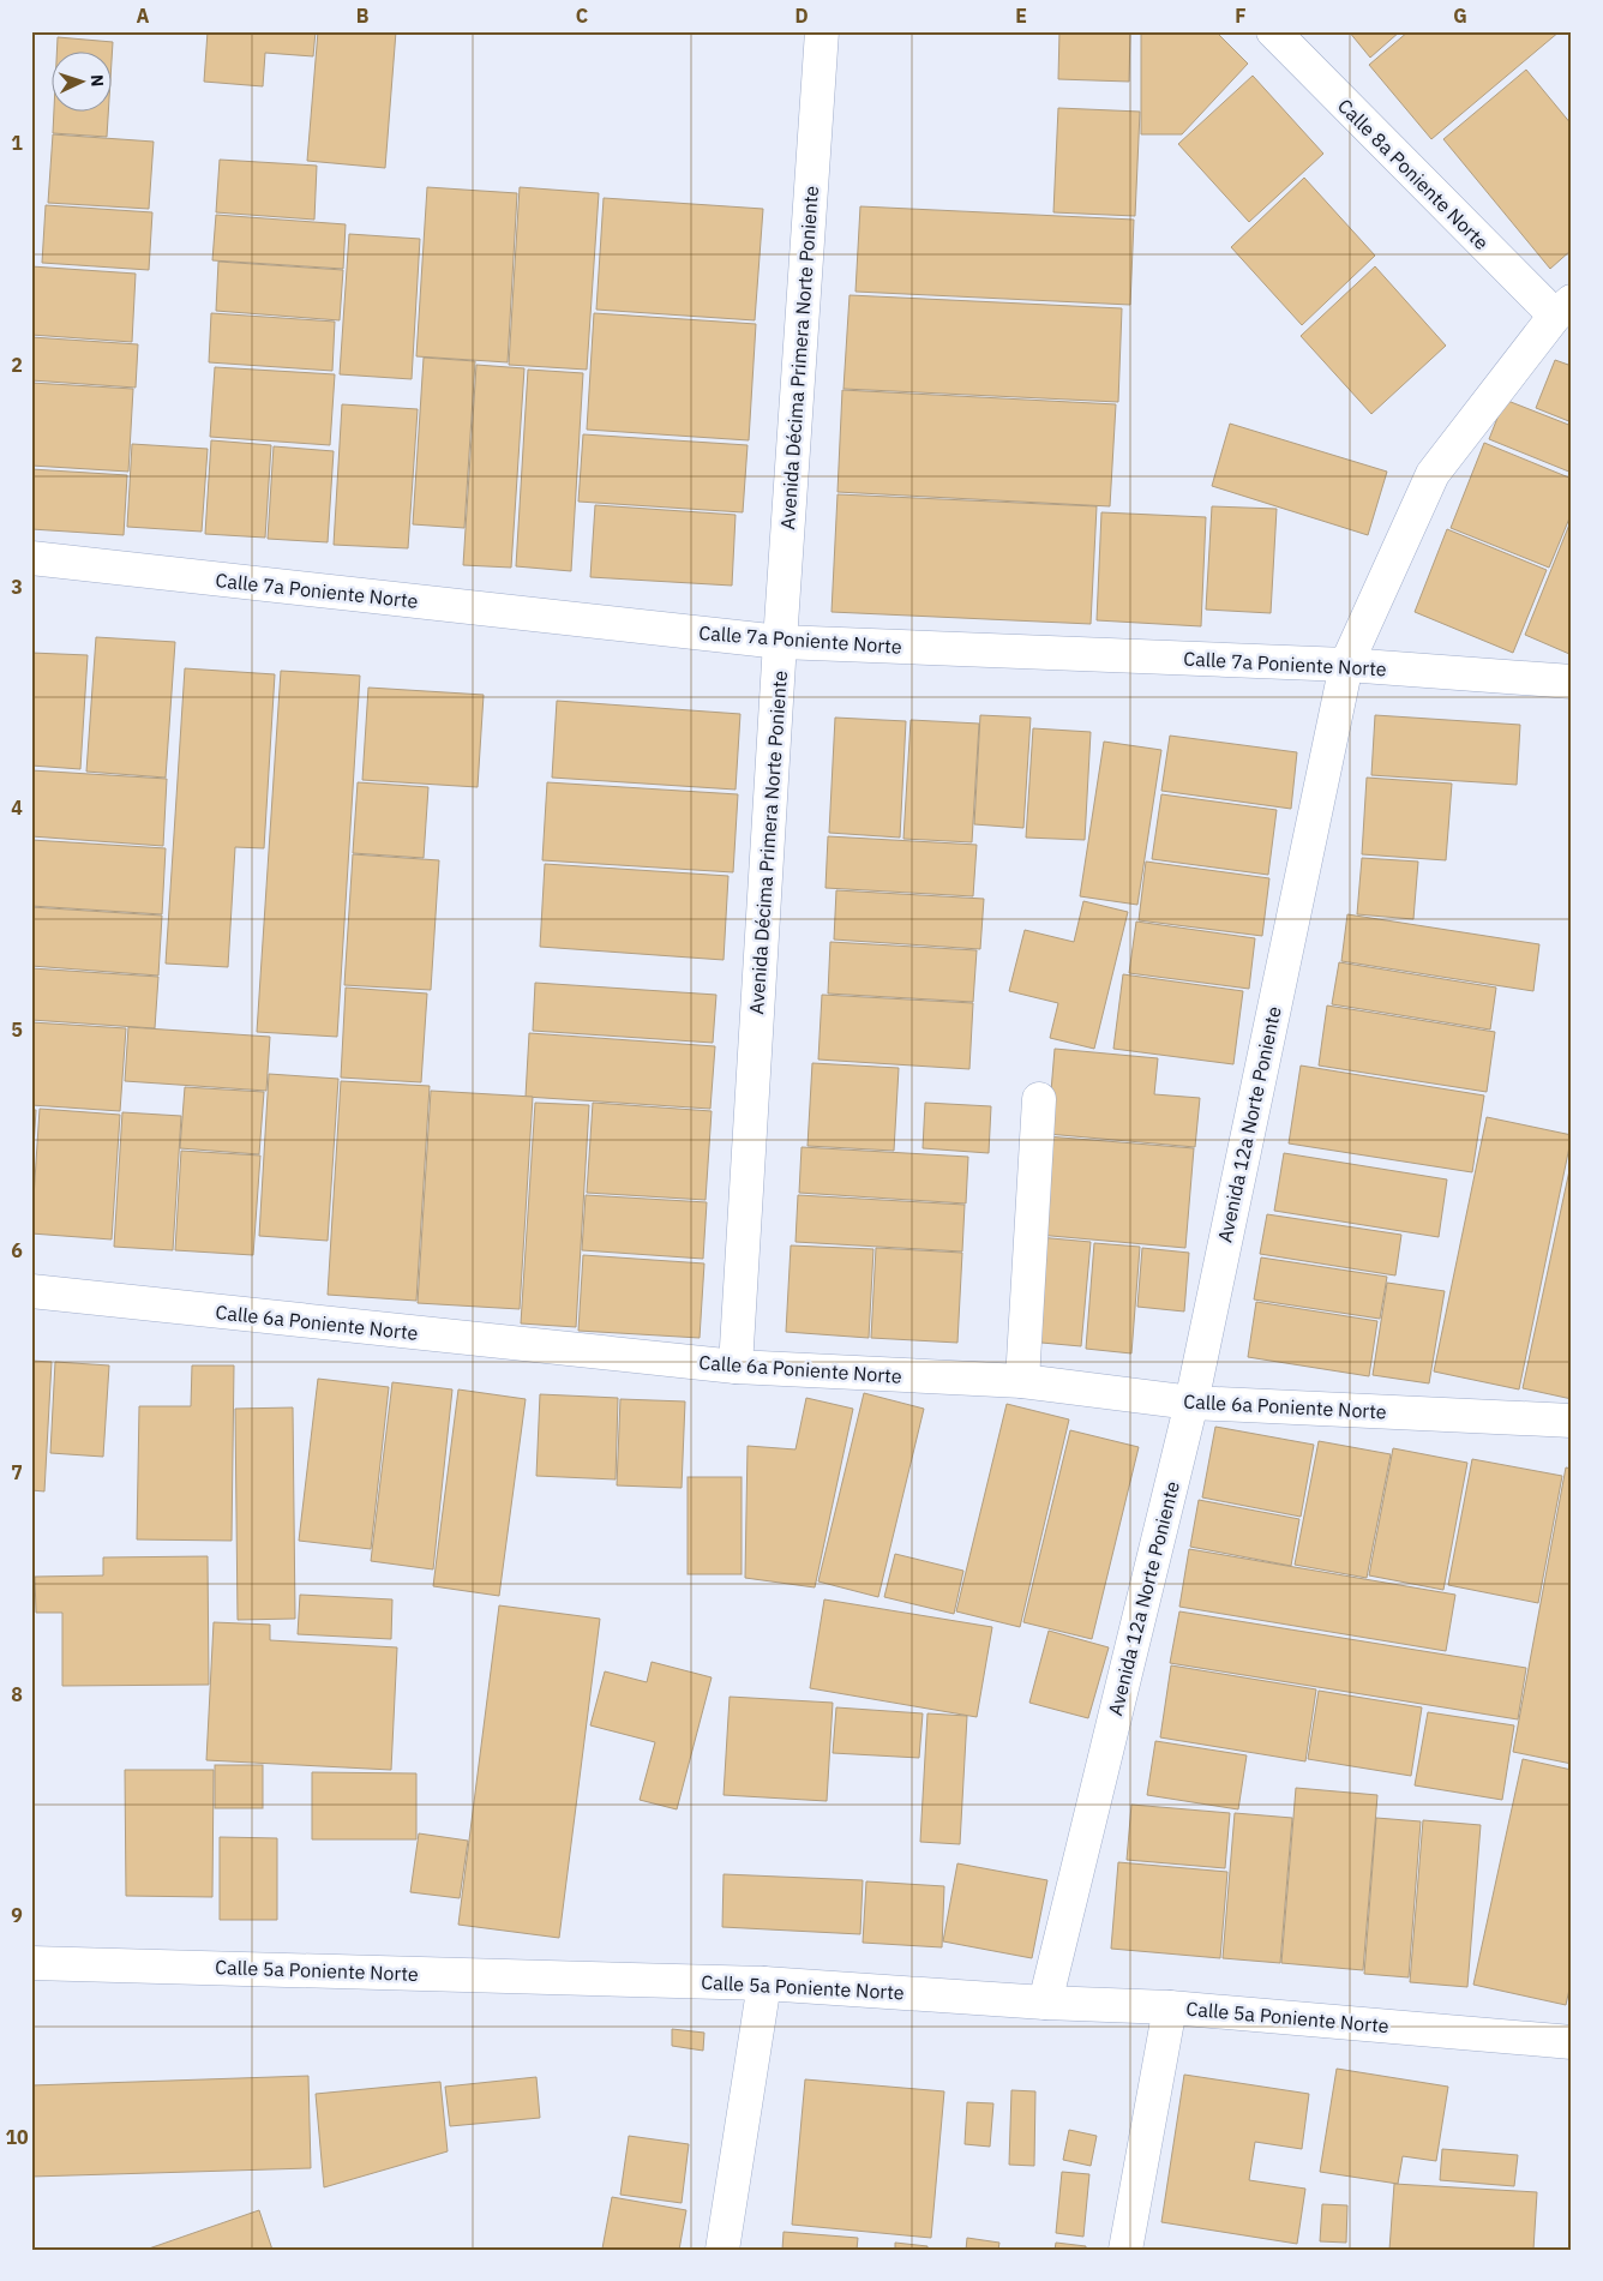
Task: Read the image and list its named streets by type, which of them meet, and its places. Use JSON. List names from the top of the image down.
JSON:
{
  "streets": {
    "street": [
      "Calle 8a Poniente Norte",
      "Avenida Décima Primera Norte Poniente",
      "Calle 7a Poniente Norte",
      "Avenida 12a Norte Poniente",
      "Calle 6a Poniente Norte",
      "Calle 5a Poniente Norte"
    ]
  },
  "crossings": [
    ["Calle 8a Poniente Norte", "Avenida 12a Norte Poniente"],
    ["Avenida Décima Primera Norte Poniente", "Calle 7a Poniente Norte"],
    ["Avenida Décima Primera Norte Poniente", "Calle 6a Poniente Norte"],
    ["Calle 7a Poniente Norte", "Avenida 12a Norte Poniente"],
    ["Avenida 12a Norte Poniente", "Calle 6a Poniente Norte"],
    ["Avenida 12a Norte Poniente", "Calle 5a Poniente Norte"]
  ],
  "north": "right",
  "grid": {
    "columns": [
      "A",
      "B",
      "C",
      "D",
      "E",
      "F",
      "G"
    ],
    "rows": [
      "1",
      "2",
      "3",
      "4",
      "5",
      "6",
      "7",
      "8",
      "9",
      "10"
    ]
  }
}
